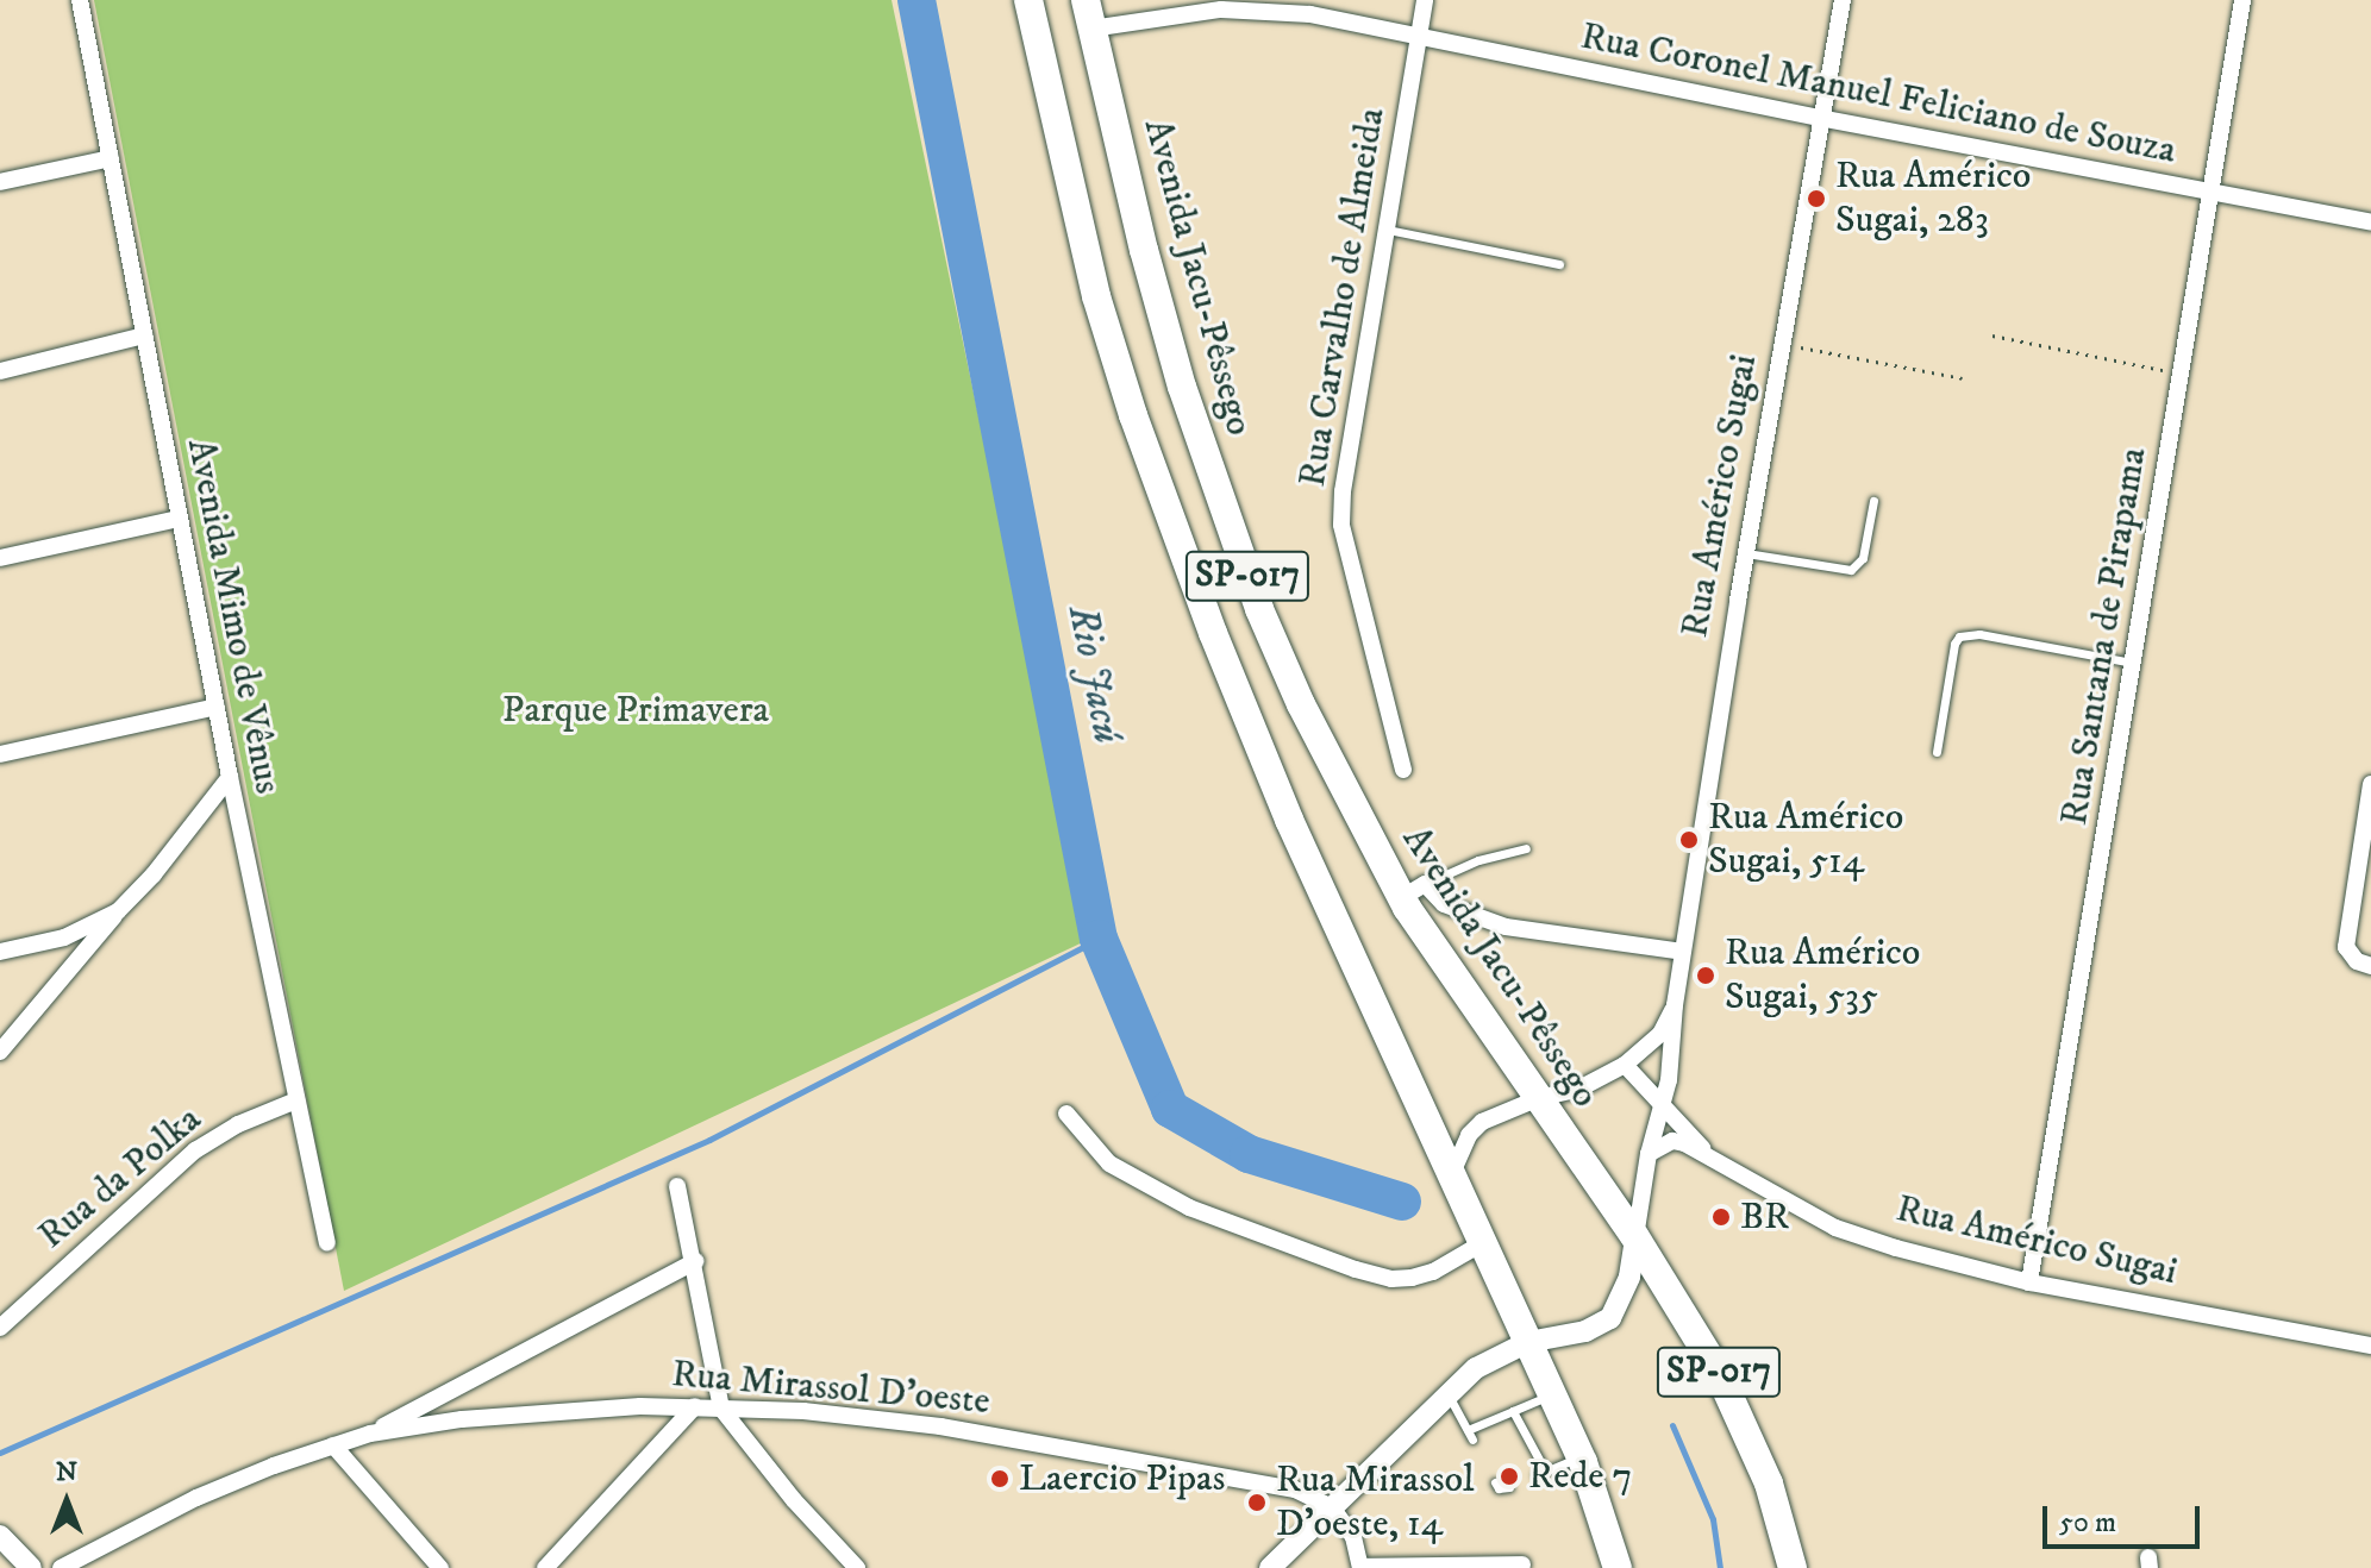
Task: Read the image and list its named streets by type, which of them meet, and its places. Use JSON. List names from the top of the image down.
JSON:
{
  "streets": {
    "highway": ["Avenida Jacu-Pêssego", "SP-017"],
    "street": [
      "Rua Coronel Manuel Feliciano de Souza",
      "Rua Carvalho de Almeida",
      "Rua Américo Sugai",
      "Avenida Mimo de Vênus",
      "Rua Santana de Pirapama",
      "Rua da Polka",
      "Rua Mirassol D'oeste"
    ]
  },
  "crossings": [
    ["Rua Coronel Manuel Feliciano de Souza", "Avenida Jacu-Pêssego"],
    ["Rua Coronel Manuel Feliciano de Souza", "Rua Carvalho de Almeida"],
    ["Rua Coronel Manuel Feliciano de Souza", "Rua Américo Sugai"],
    ["Rua Coronel Manuel Feliciano de Souza", "Rua Santana de Pirapama"],
    ["Avenida Jacu-Pêssego", "Rua Américo Sugai"],
    ["Rua Américo Sugai", "SP-017"],
    ["Rua Américo Sugai", "Rua Santana de Pirapama"],
    ["Avenida Mimo de Vênus", "Rua da Polka"]
  ],
  "water": ["Rio Jacú"],
  "parks": ["Parque Primavera"],
  "places": [
    "Rua Américo Sugai, 283",
    "Rua Américo Sugai, 514",
    "Rua Américo Sugai, 535",
    "BR",
    "Rede 7",
    "Laercio Pipas",
    "Rua Mirassol D'oeste, 14"
  ],
  "scale_bar": "50 m",
  "north": "top"
}
